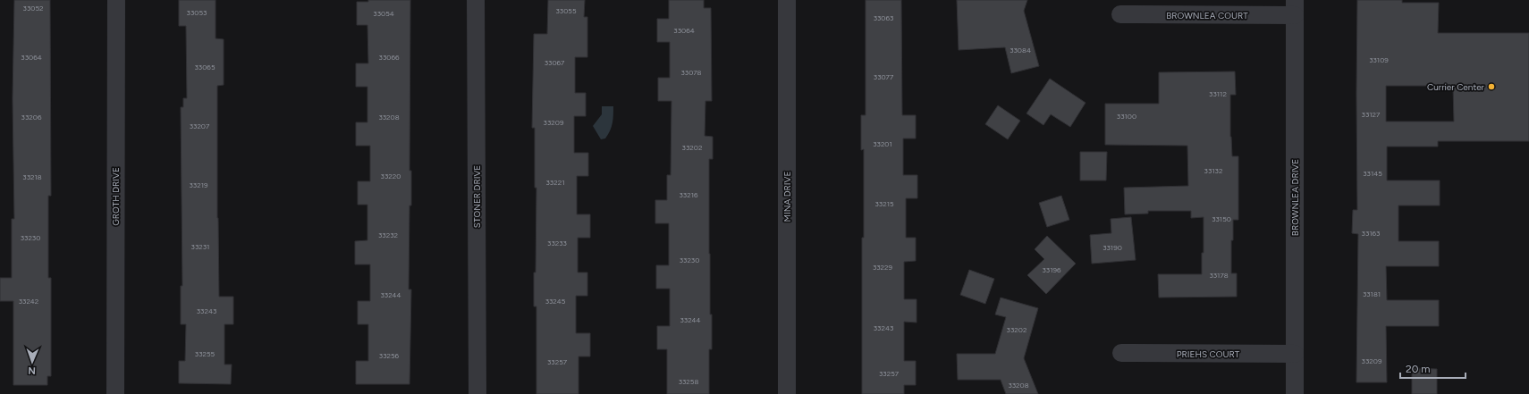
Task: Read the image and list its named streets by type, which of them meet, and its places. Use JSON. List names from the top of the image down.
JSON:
{
  "streets": {
    "street": [
      "BROWNLEA COURT",
      "GROTH DRIVE",
      "STONER DRIVE",
      "MINA DRIVE",
      "BROWNLEA DRIVE",
      "PRIEHS COURT"
    ]
  },
  "crossings": [
    ["BROWNLEA COURT", "BROWNLEA DRIVE"],
    ["BROWNLEA DRIVE", "PRIEHS COURT"]
  ],
  "places": ["Currier Center"],
  "house_numbers": [
    "33052",
    "33055",
    "33053",
    "33054",
    "33063",
    "33064",
    "33084",
    "33064",
    "33066",
    "33109",
    "33067",
    "33065",
    "33078",
    "33077",
    "33112",
    "33127",
    "33100",
    "33206",
    "33208",
    "33209",
    "33207",
    "33201",
    "33202",
    "33132",
    "33145",
    "33220",
    "33218",
    "33221",
    "33219",
    "33216",
    "33215",
    "33150",
    "33163",
    "33232",
    "33230",
    "33233",
    "33231",
    "33190",
    "33230",
    "33229",
    "33196",
    "33178",
    "33181",
    "33244",
    "33242",
    "33245",
    "33243",
    "33244",
    "33243",
    "33202",
    "33255",
    "33256",
    "33209",
    "33257",
    "33257",
    "33258",
    "33208"
  ],
  "scale_bar": "20 m",
  "north": "bottom"
}
